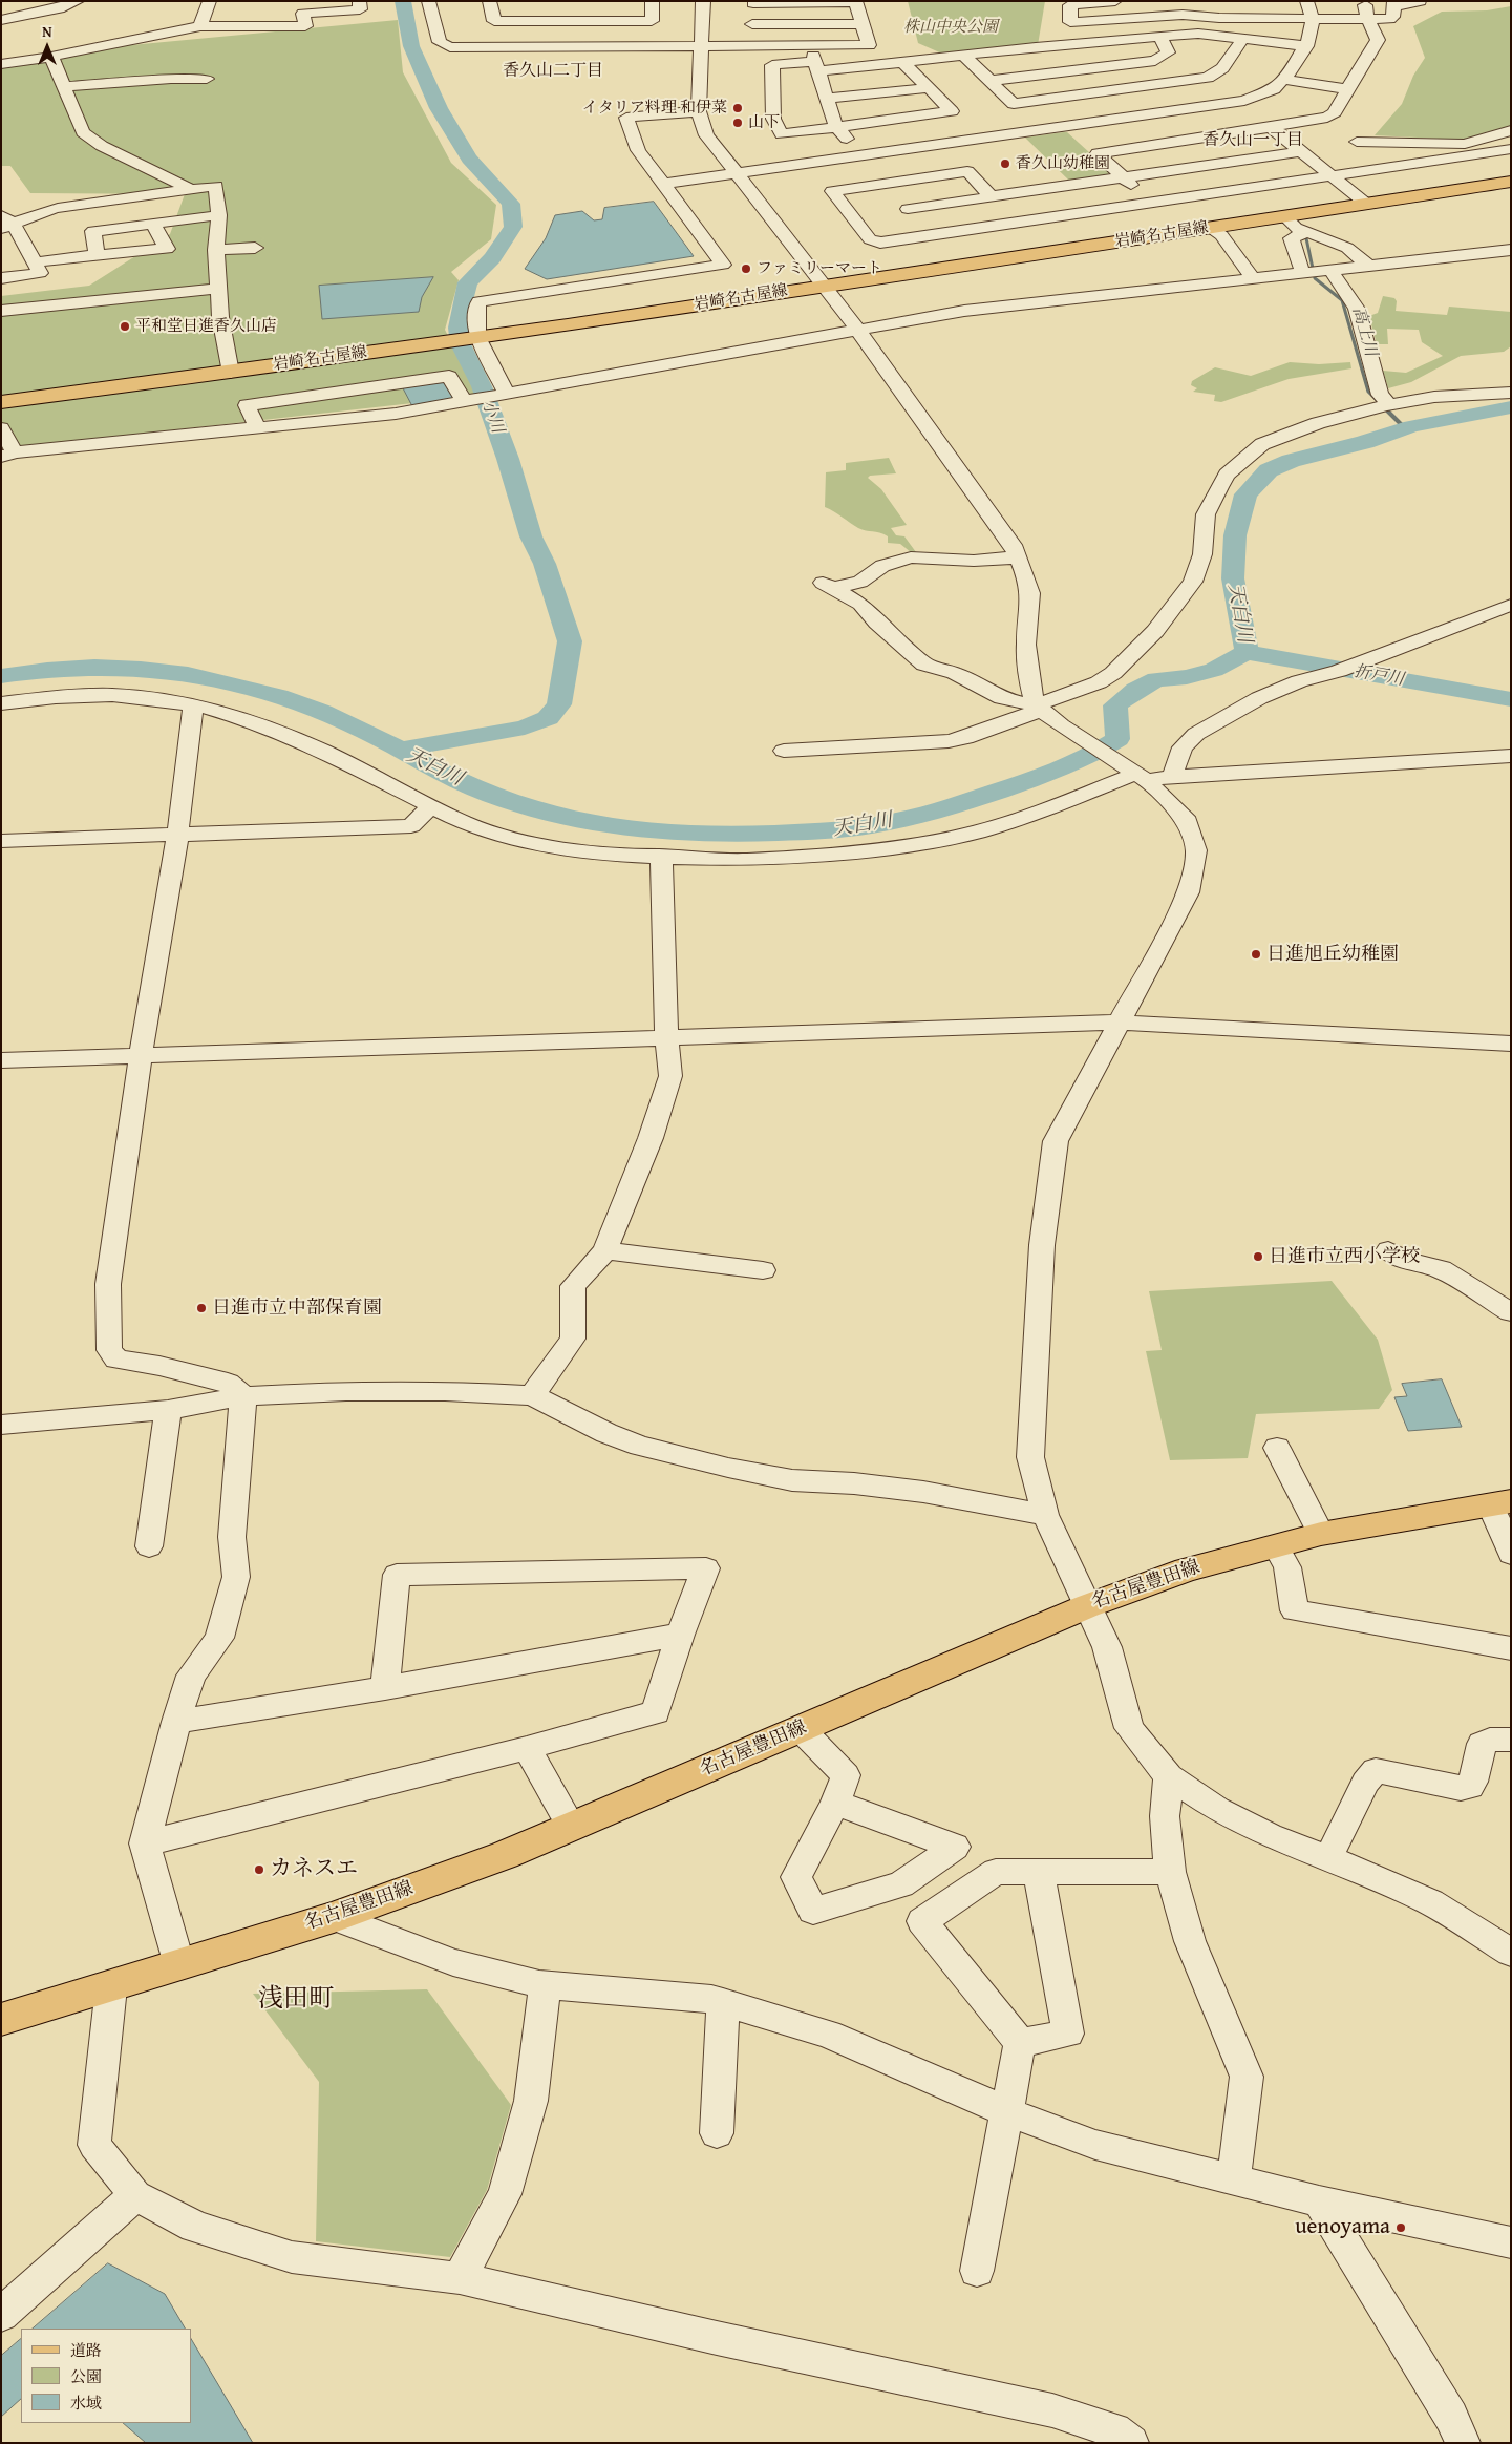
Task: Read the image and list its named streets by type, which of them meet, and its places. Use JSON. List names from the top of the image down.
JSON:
{
  "streets": {
    "main road": ["岩崎名古屋線", "名古屋豊田線"]
  },
  "districts": ["香久山二丁目", "香久山一丁目", "浅田町"],
  "water": [
    "高上川",
    "小川",
    "天白川",
    "折戸川"
  ],
  "parks": ["株山中央公園"],
  "places": [
    "イタリア料理 和伊菜",
    "山下",
    "香久山幼稚園",
    "ファミリーマート",
    "平和堂日進香久山店",
    "日進旭丘幼稚園",
    "日進市立西小学校",
    "日進市立中部保育園",
    "カネスエ",
    "uenoyama"
  ],
  "legend": ["道路", "公園", "水域"],
  "north": "top"
}
